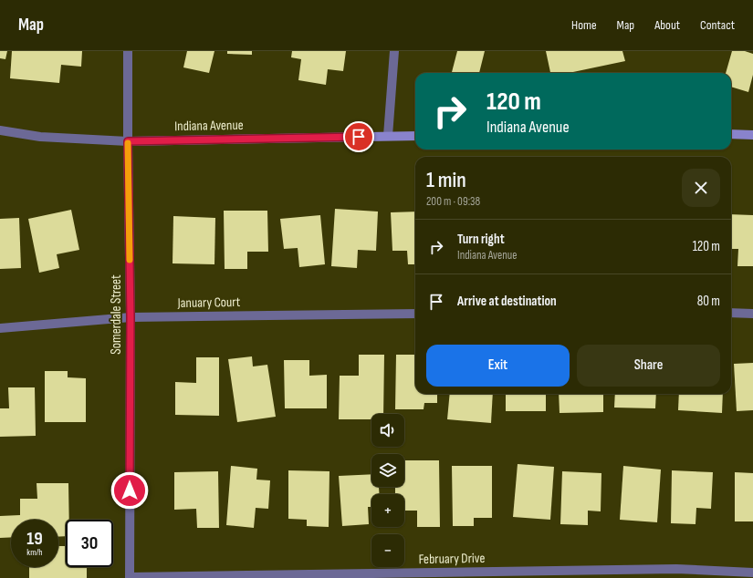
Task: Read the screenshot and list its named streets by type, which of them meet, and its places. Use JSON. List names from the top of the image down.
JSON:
{
  "streets": {
    "street": [
      "Indiana Avenue",
      "January Court",
      "Somerdale Street",
      "February Drive"
    ]
  },
  "crossings": [
    ["Indiana Avenue", "Somerdale Street"],
    ["January Court", "Somerdale Street"],
    ["Somerdale Street", "February Drive"]
  ],
  "page": {
    "header": "Map",
    "nav": [
      "Home",
      "Map",
      "About",
      "Contact"
    ],
    "turn": ["120 m", "Indiana Avenue"],
    "heading": ["1 min", "200 m · 09:38"],
    "list": [
      {
        "name": "Turn right",
        "note": "Indiana Avenue",
        "value": "120 m"
      },
      {
        "name": "Arrive at destination",
        "value": "80 m"
      }
    ],
    "buttons": ["Exit", "Share"],
    "map_buttons": ["+", "−"],
    "speed": "19 km/h",
    "limit": "30"
  }
}
